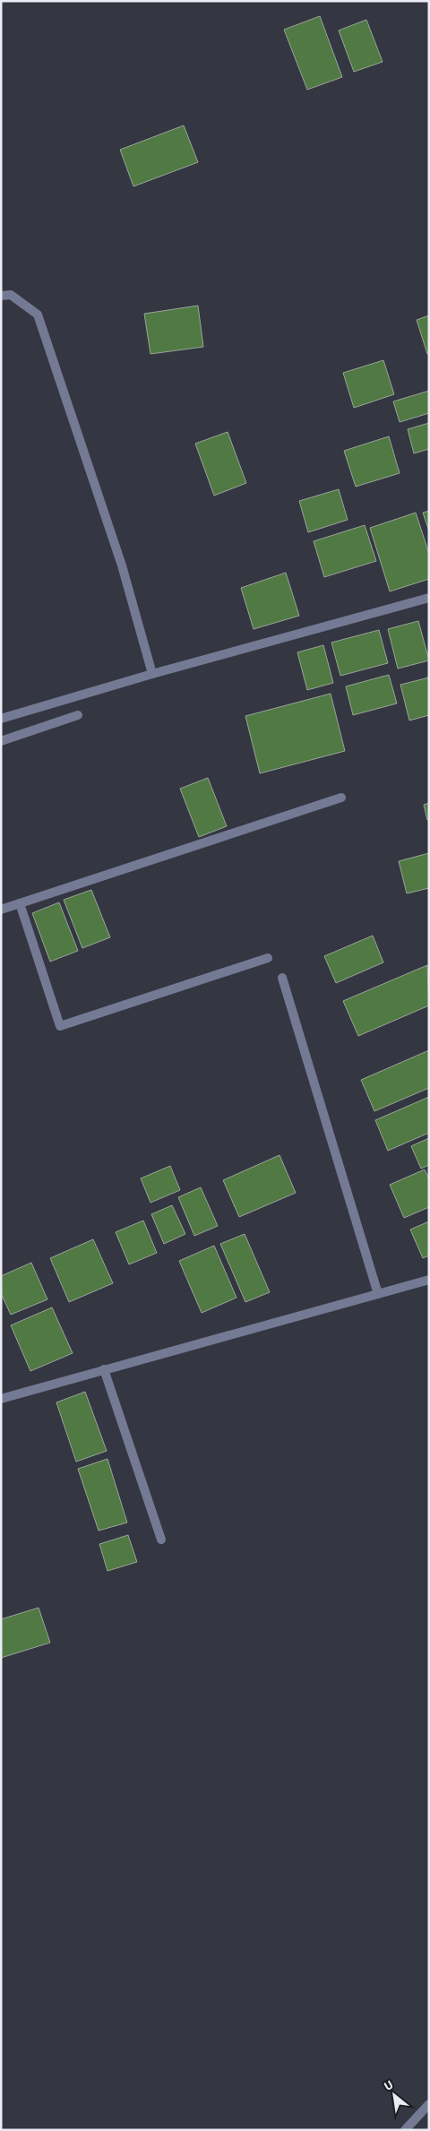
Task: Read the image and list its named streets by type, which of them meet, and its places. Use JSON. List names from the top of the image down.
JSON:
{
  "north": "top left"
}
